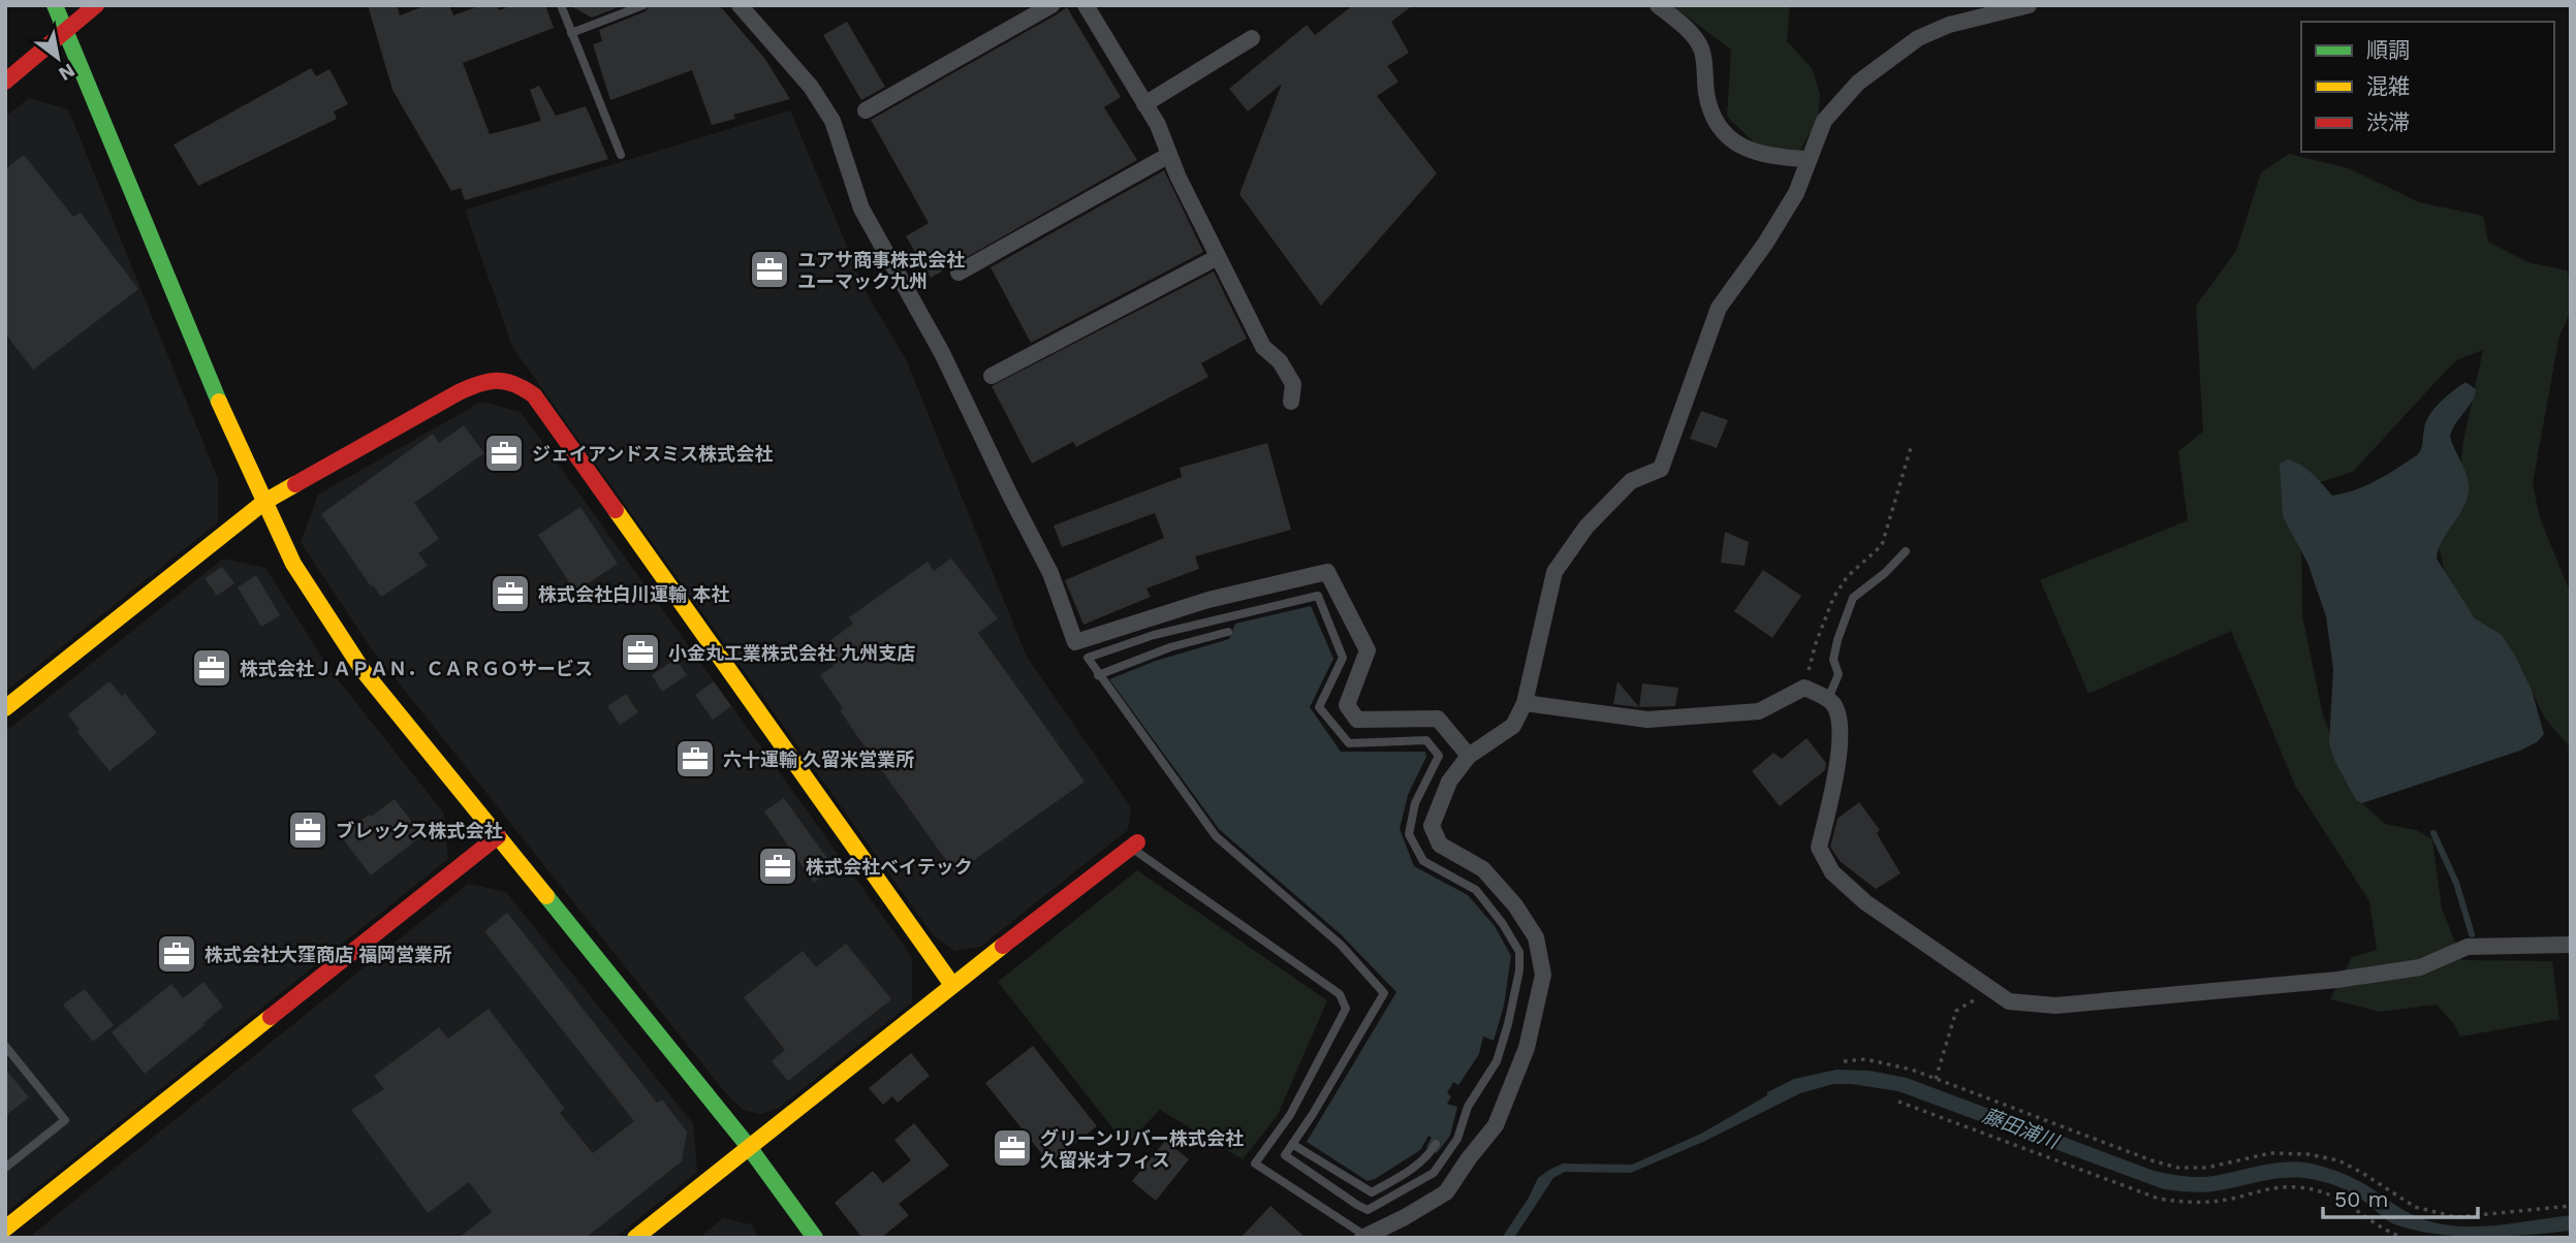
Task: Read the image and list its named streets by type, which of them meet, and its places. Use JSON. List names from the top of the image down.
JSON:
{
  "water": ["藤田浦川"],
  "places": {
    "office": [
      "ユアサ商事株式会社 ユーマック九州",
      "ジェイアンドスミス株式会社",
      "株式会社白川運輸 本社",
      "小金丸工業株式会社 九州支店",
      "株式会社ＪＡＰＡＮ．ＣＡＲＧＯサービス",
      "六十運輸 久留米営業所",
      "ブレックス株式会社",
      "株式会社ベイテック",
      "株式会社大窪商店 福岡営業所",
      "グリーンリバー株式会社 久留米オフィス"
    ]
  },
  "legend": ["順調", "混雑", "渋滞"],
  "scale_bar": "50 m",
  "north": "bottom right"
}
